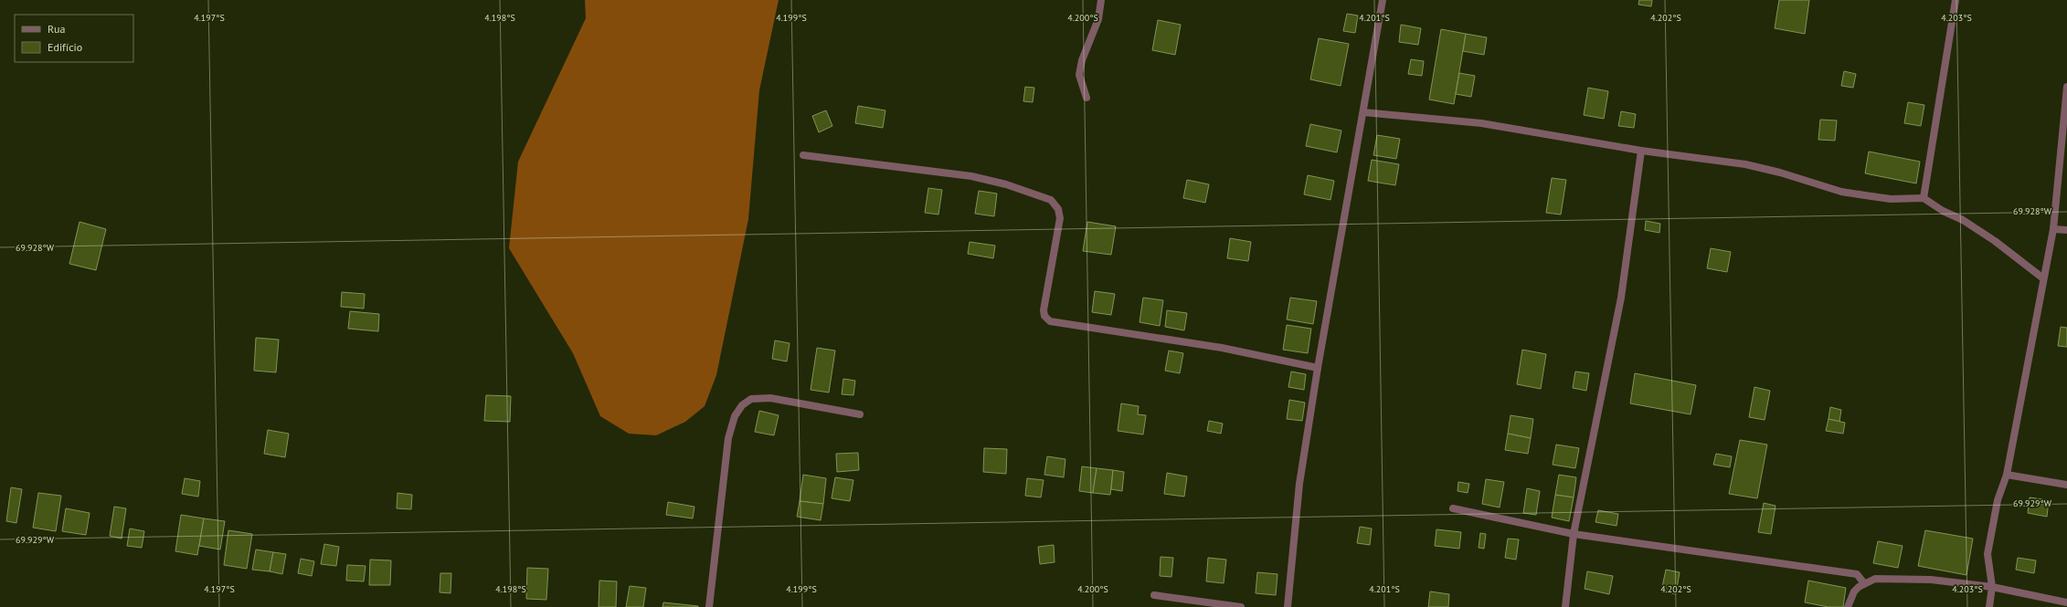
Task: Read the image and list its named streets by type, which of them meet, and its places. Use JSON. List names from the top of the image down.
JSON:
{
  "legend": ["Rua", "Edifício"],
  "coordinates": [
    "4.197°S",
    "4.198°S",
    "4.199°S",
    "4.200°S",
    "4.201°S",
    "4.202°S",
    "4.203°S",
    "69.928°W",
    "69.929°W"
  ]
}
